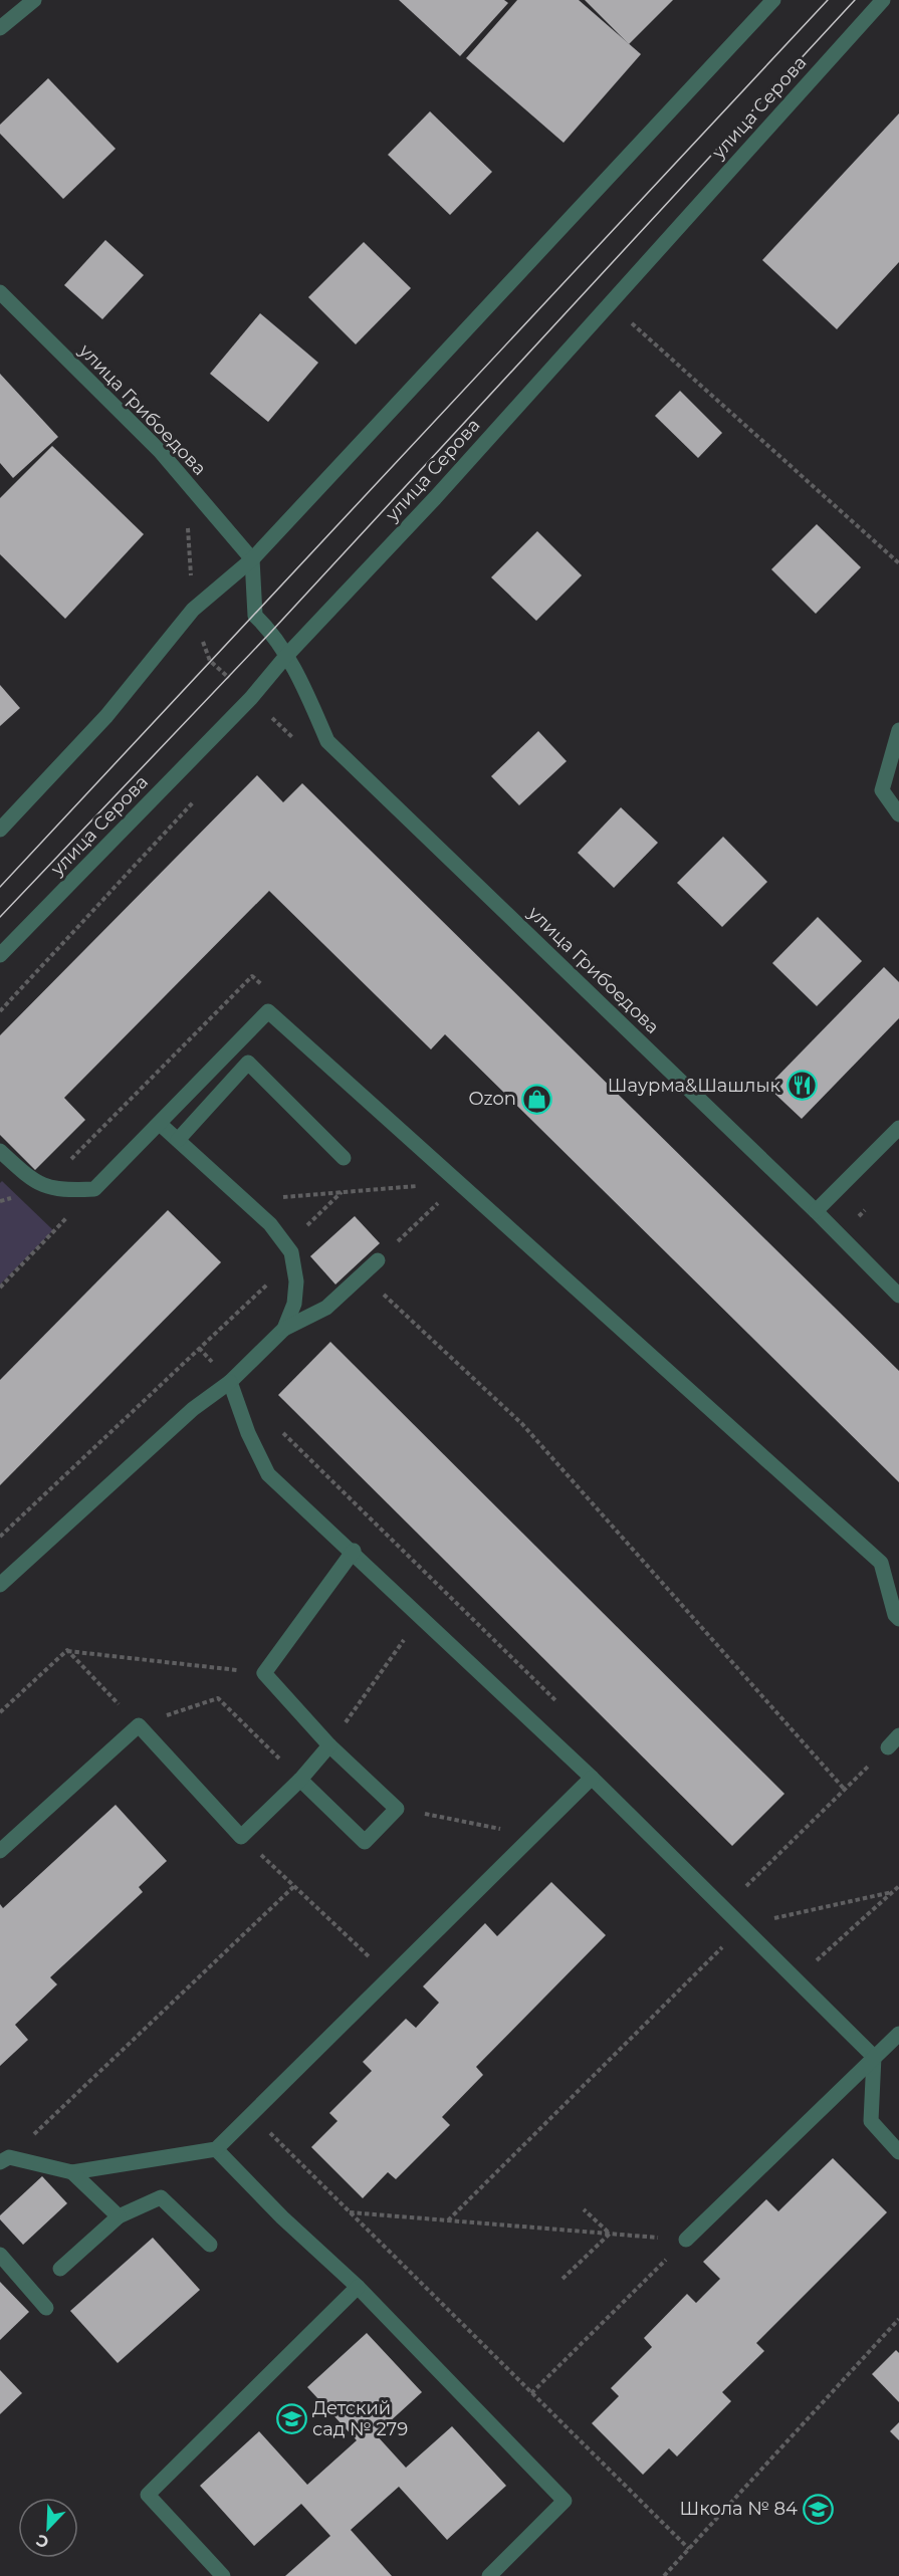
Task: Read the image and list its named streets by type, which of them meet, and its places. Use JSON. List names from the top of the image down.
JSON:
{
  "streets": {
    "street": ["улица Серова", "улица Грибоедова"]
  },
  "crossings": [
    ["улица Серова", "улица Грибоедова"]
  ],
  "places": {
    "restaurant": ["Шаурма&Шашлык"],
    "shop": ["Ozon"],
    "school or university": ["Детский сад № 279", "Школа № 84"]
  },
  "north": "bottom left"
}
